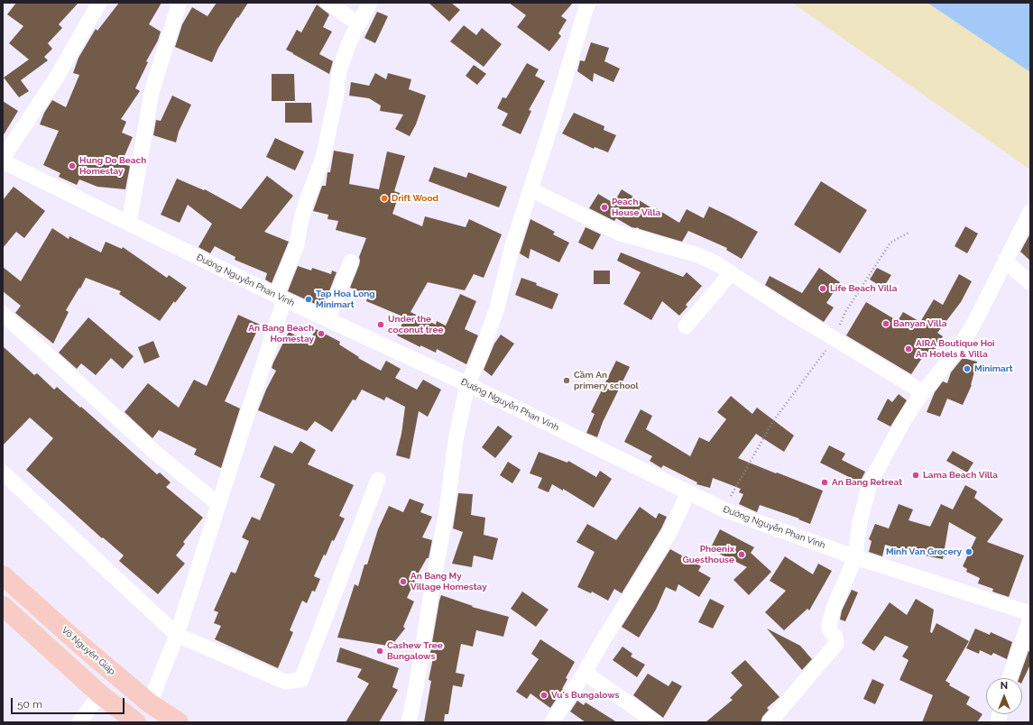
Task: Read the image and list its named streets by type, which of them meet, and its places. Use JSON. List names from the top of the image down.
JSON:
{
  "streets": {
    "main road": ["Võ Nguyên Giáp"],
    "street": ["Đường Nguyễn Phan Vinh"]
  },
  "places": [
    "Hung Do Beach Homestay",
    "Drift Wood",
    "Peach House Villa",
    "Life Beach Villa",
    "Tap Hoa Long Minimart",
    "Banyan Villa",
    "Under the coconut tree",
    "An Bang Beach Homestay",
    "AIRA Boutique Hoi An Hotels & Villa",
    "Minimart",
    "Cầm An primery school",
    "Lama Beach Villa",
    "An Bang Retreat",
    "Minh Van Grocery",
    "Phoenix Guesthouse",
    "An Bang My Village Homestay",
    "Cashew Tree Bungalows",
    "Vu's Bungalows"
  ],
  "scale_bar": "50 m",
  "north": "top"
}
